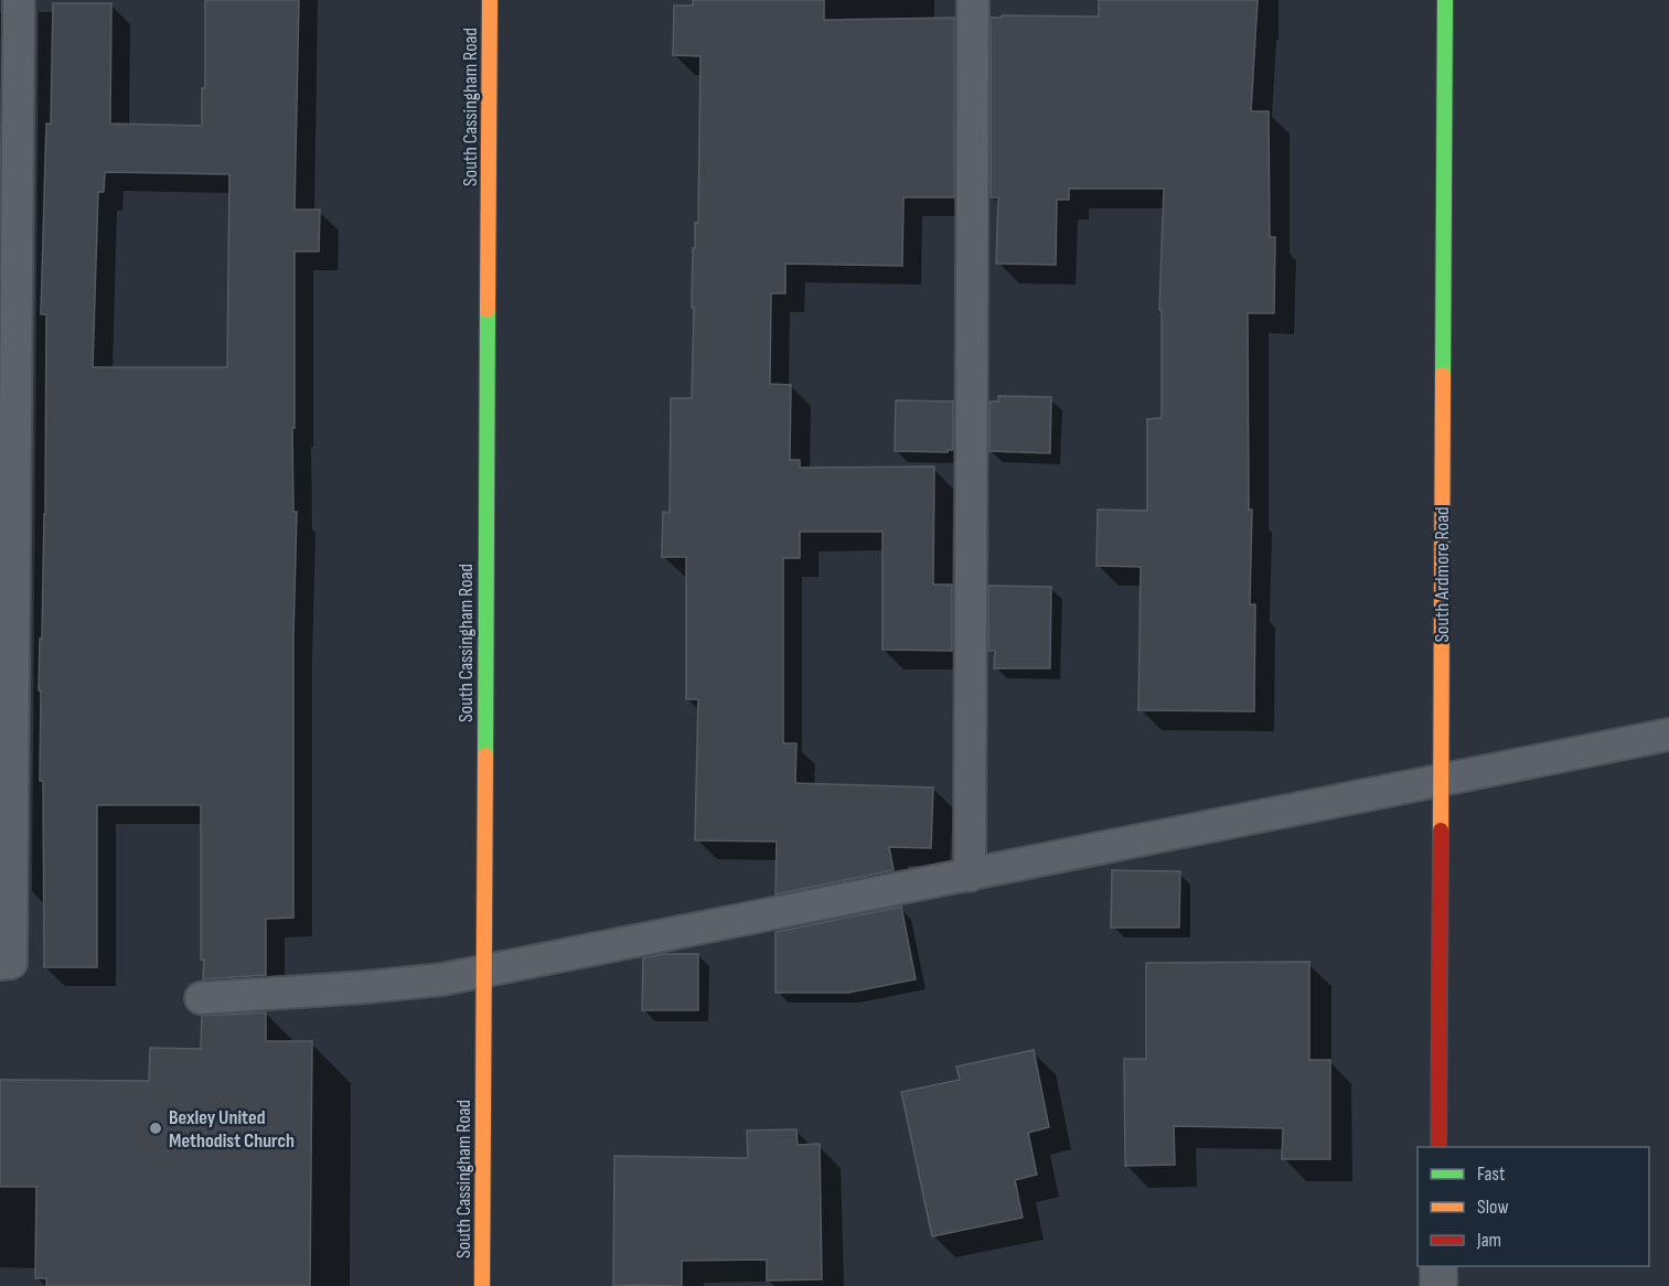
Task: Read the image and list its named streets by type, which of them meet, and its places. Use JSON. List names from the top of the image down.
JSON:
{
  "streets": {
    "street": ["South Cassingham Road", "South Ardmore Road"]
  },
  "places": ["Bexley United Methodist Church"],
  "legend": ["Fast", "Slow", "Jam"]
}
